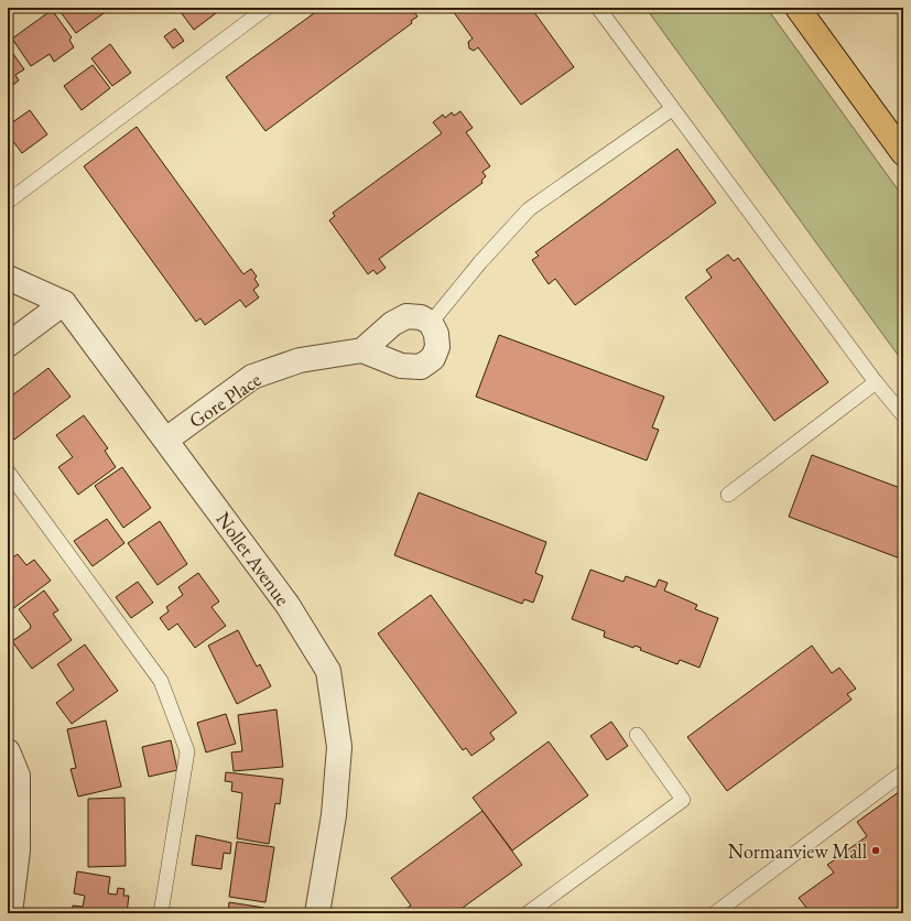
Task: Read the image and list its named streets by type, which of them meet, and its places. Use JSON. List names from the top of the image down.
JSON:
{
  "streets": {
    "street": ["Gore Place", "Nollet Avenue"]
  },
  "crossings": [
    ["Gore Place", "Nollet Avenue"]
  ],
  "places": ["Normanview Mall"]
}
